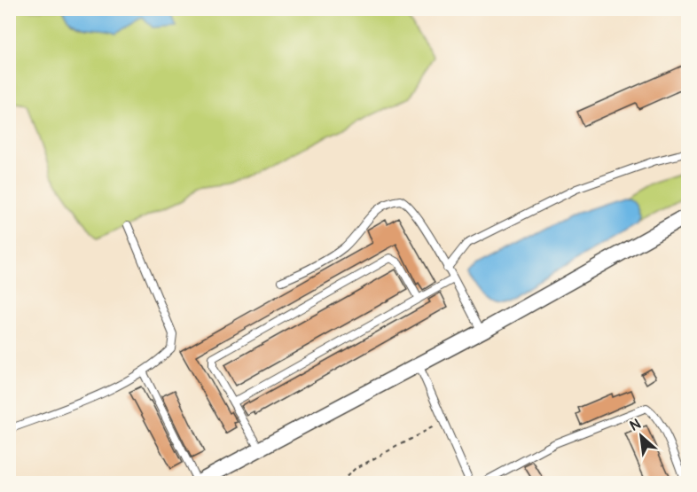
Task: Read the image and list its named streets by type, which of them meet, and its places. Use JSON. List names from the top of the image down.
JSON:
{
  "north": "top left"
}
